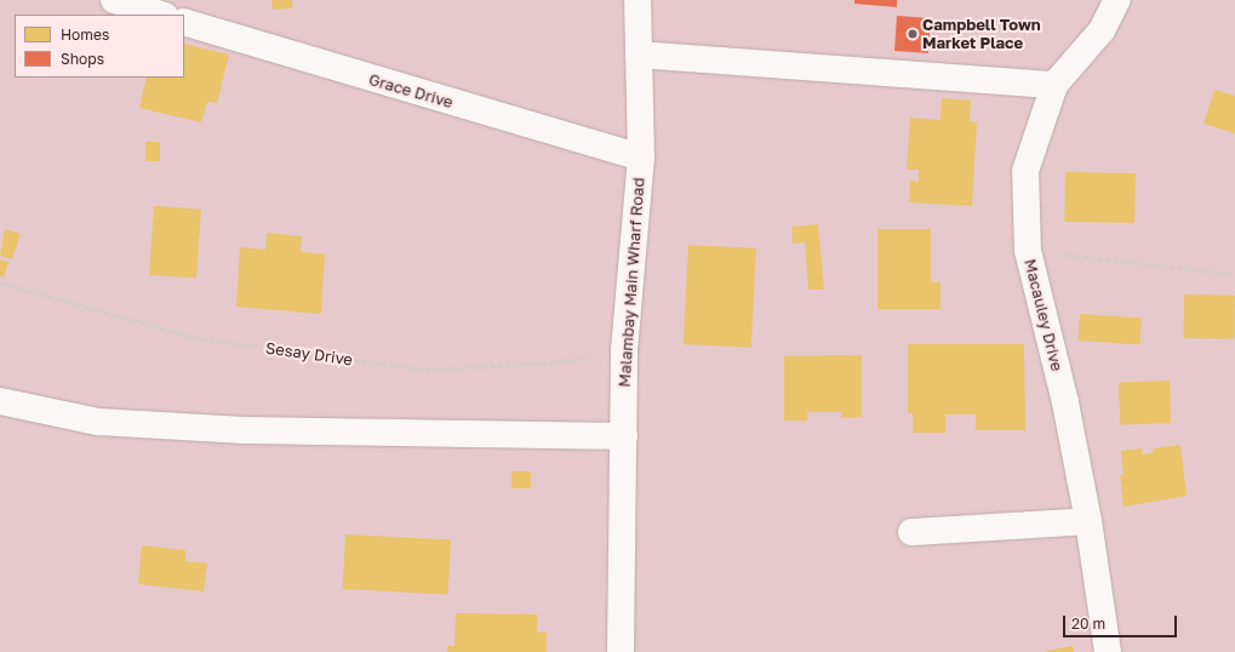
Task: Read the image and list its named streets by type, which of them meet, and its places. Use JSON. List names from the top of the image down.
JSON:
{
  "streets": {
    "street": ["Grace Drive", "Malambay Main Wharf Road", "Macauley Drive"],
    "path": ["Sesay Drive"]
  },
  "crossings": [
    ["Grace Drive", "Malambay Main Wharf Road"],
    ["Malambay Main Wharf Road", "Sesay Drive"]
  ],
  "places": ["Campbell Town Market Place"],
  "legend": ["Homes", "Shops"],
  "scale_bar": "20 m"
}
